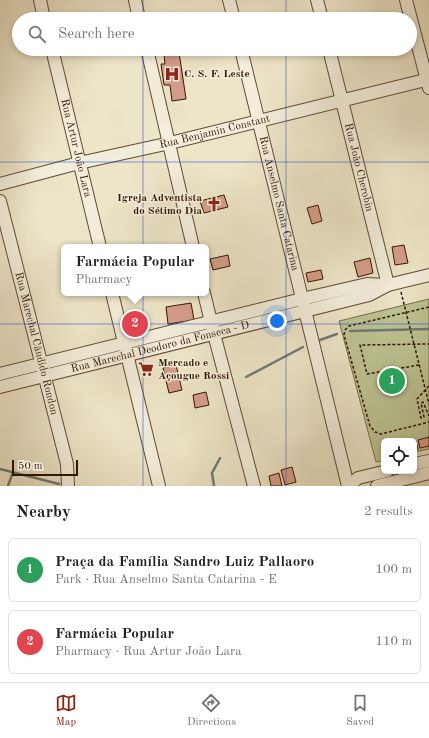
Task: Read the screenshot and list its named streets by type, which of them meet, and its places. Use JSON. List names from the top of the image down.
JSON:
{
  "streets": {
    "street": [
      "Rua Benjamin Constant",
      "Rua Artur João Lara",
      "Rua João Cherobin",
      "Rua Anselmo Santa Catarina",
      "Rua Marechal Cândido Rondon",
      "Rua Marechal Deodoro da Fonseca - D"
    ]
  },
  "crossings": [
    ["Rua Benjamin Constant", "Rua Artur João Lara"],
    ["Rua Benjamin Constant", "Rua João Cherobin"],
    ["Rua Benjamin Constant", "Rua Anselmo Santa Catarina"],
    ["Rua João Cherobin", "Rua Marechal Deodoro da Fonseca - D"],
    ["Rua Anselmo Santa Catarina", "Rua Marechal Deodoro da Fonseca - D"],
    ["Rua Marechal Cândido Rondon", "Rua Marechal Deodoro da Fonseca - D"]
  ],
  "places": {
    "hospital": ["C. S. F. Leste"],
    "church": ["Igreja Adventista do Sétimo Dia"],
    "supermarket": ["Mercado e Açougue Rossi"]
  },
  "scale_bar": "50 m",
  "page": {
    "search": "Search here",
    "popup": ["Farmácia Popular", "Pharmacy"],
    "pins": ["2", "1"],
    "scale": "50 m",
    "heading": ["Nearby", "2 results"],
    "list": [
      {
        "mark": "1",
        "name": "Praça da Família Sandro Luiz Pallaoro",
        "note": "Park · Rua Anselmo Santa Catarina - E",
        "value": "100 m"
      },
      {
        "mark": "2",
        "name": "Farmácia Popular",
        "note": "Pharmacy · Rua Artur João Lara",
        "value": "110 m"
      }
    ],
    "nav": ["Map", "Directions", "Saved"]
  }
}
